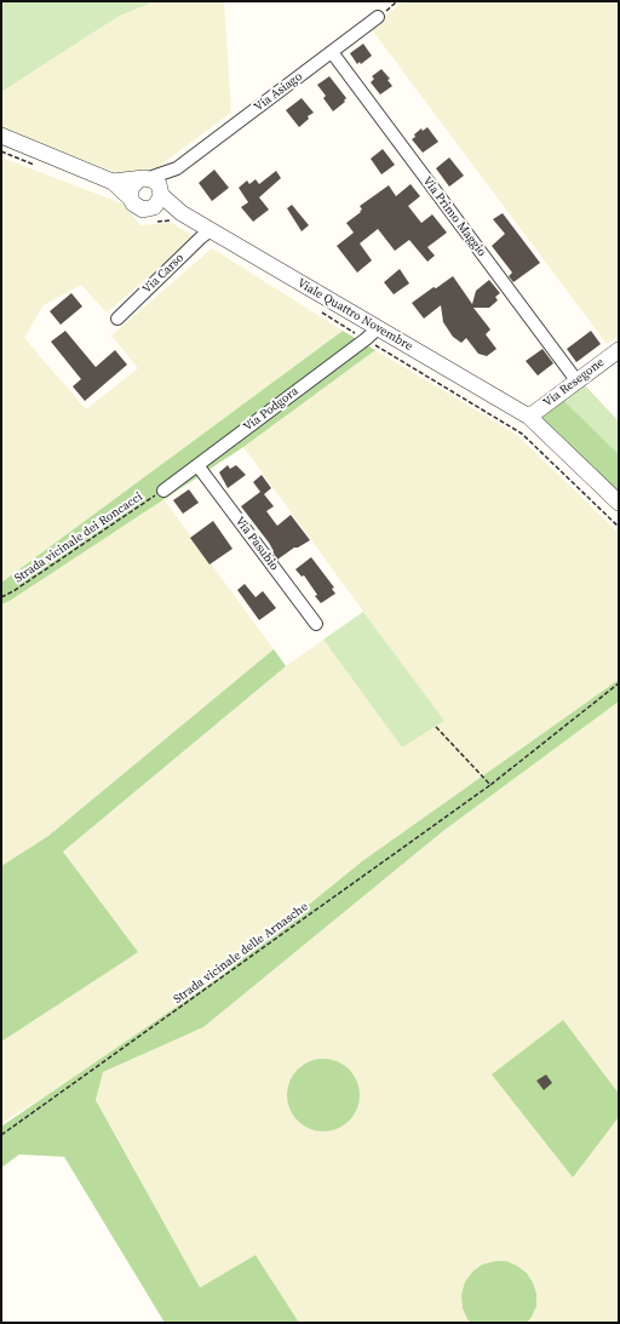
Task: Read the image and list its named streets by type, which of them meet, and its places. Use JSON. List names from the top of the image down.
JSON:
{
  "streets": {
    "street": [
      "Via Asiago",
      "Via Primo Maggio",
      "Via Carso",
      "Viale Quattro Novembre",
      "Via Resegone",
      "Via Podgora",
      "Via Pasubio"
    ],
    "path": ["Strada vicinale dei Roncacci", "Strada vicinale delle Arnasche"]
  },
  "crossings": [
    ["Via Asiago", "Via Primo Maggio"],
    ["Via Asiago", "Viale Quattro Novembre"],
    ["Via Primo Maggio", "Via Resegone"],
    ["Via Carso", "Viale Quattro Novembre"],
    ["Viale Quattro Novembre", "Via Resegone"],
    ["Viale Quattro Novembre", "Via Podgora"],
    ["Via Podgora", "Strada vicinale dei Roncacci"],
    ["Via Podgora", "Via Pasubio"]
  ]
}
